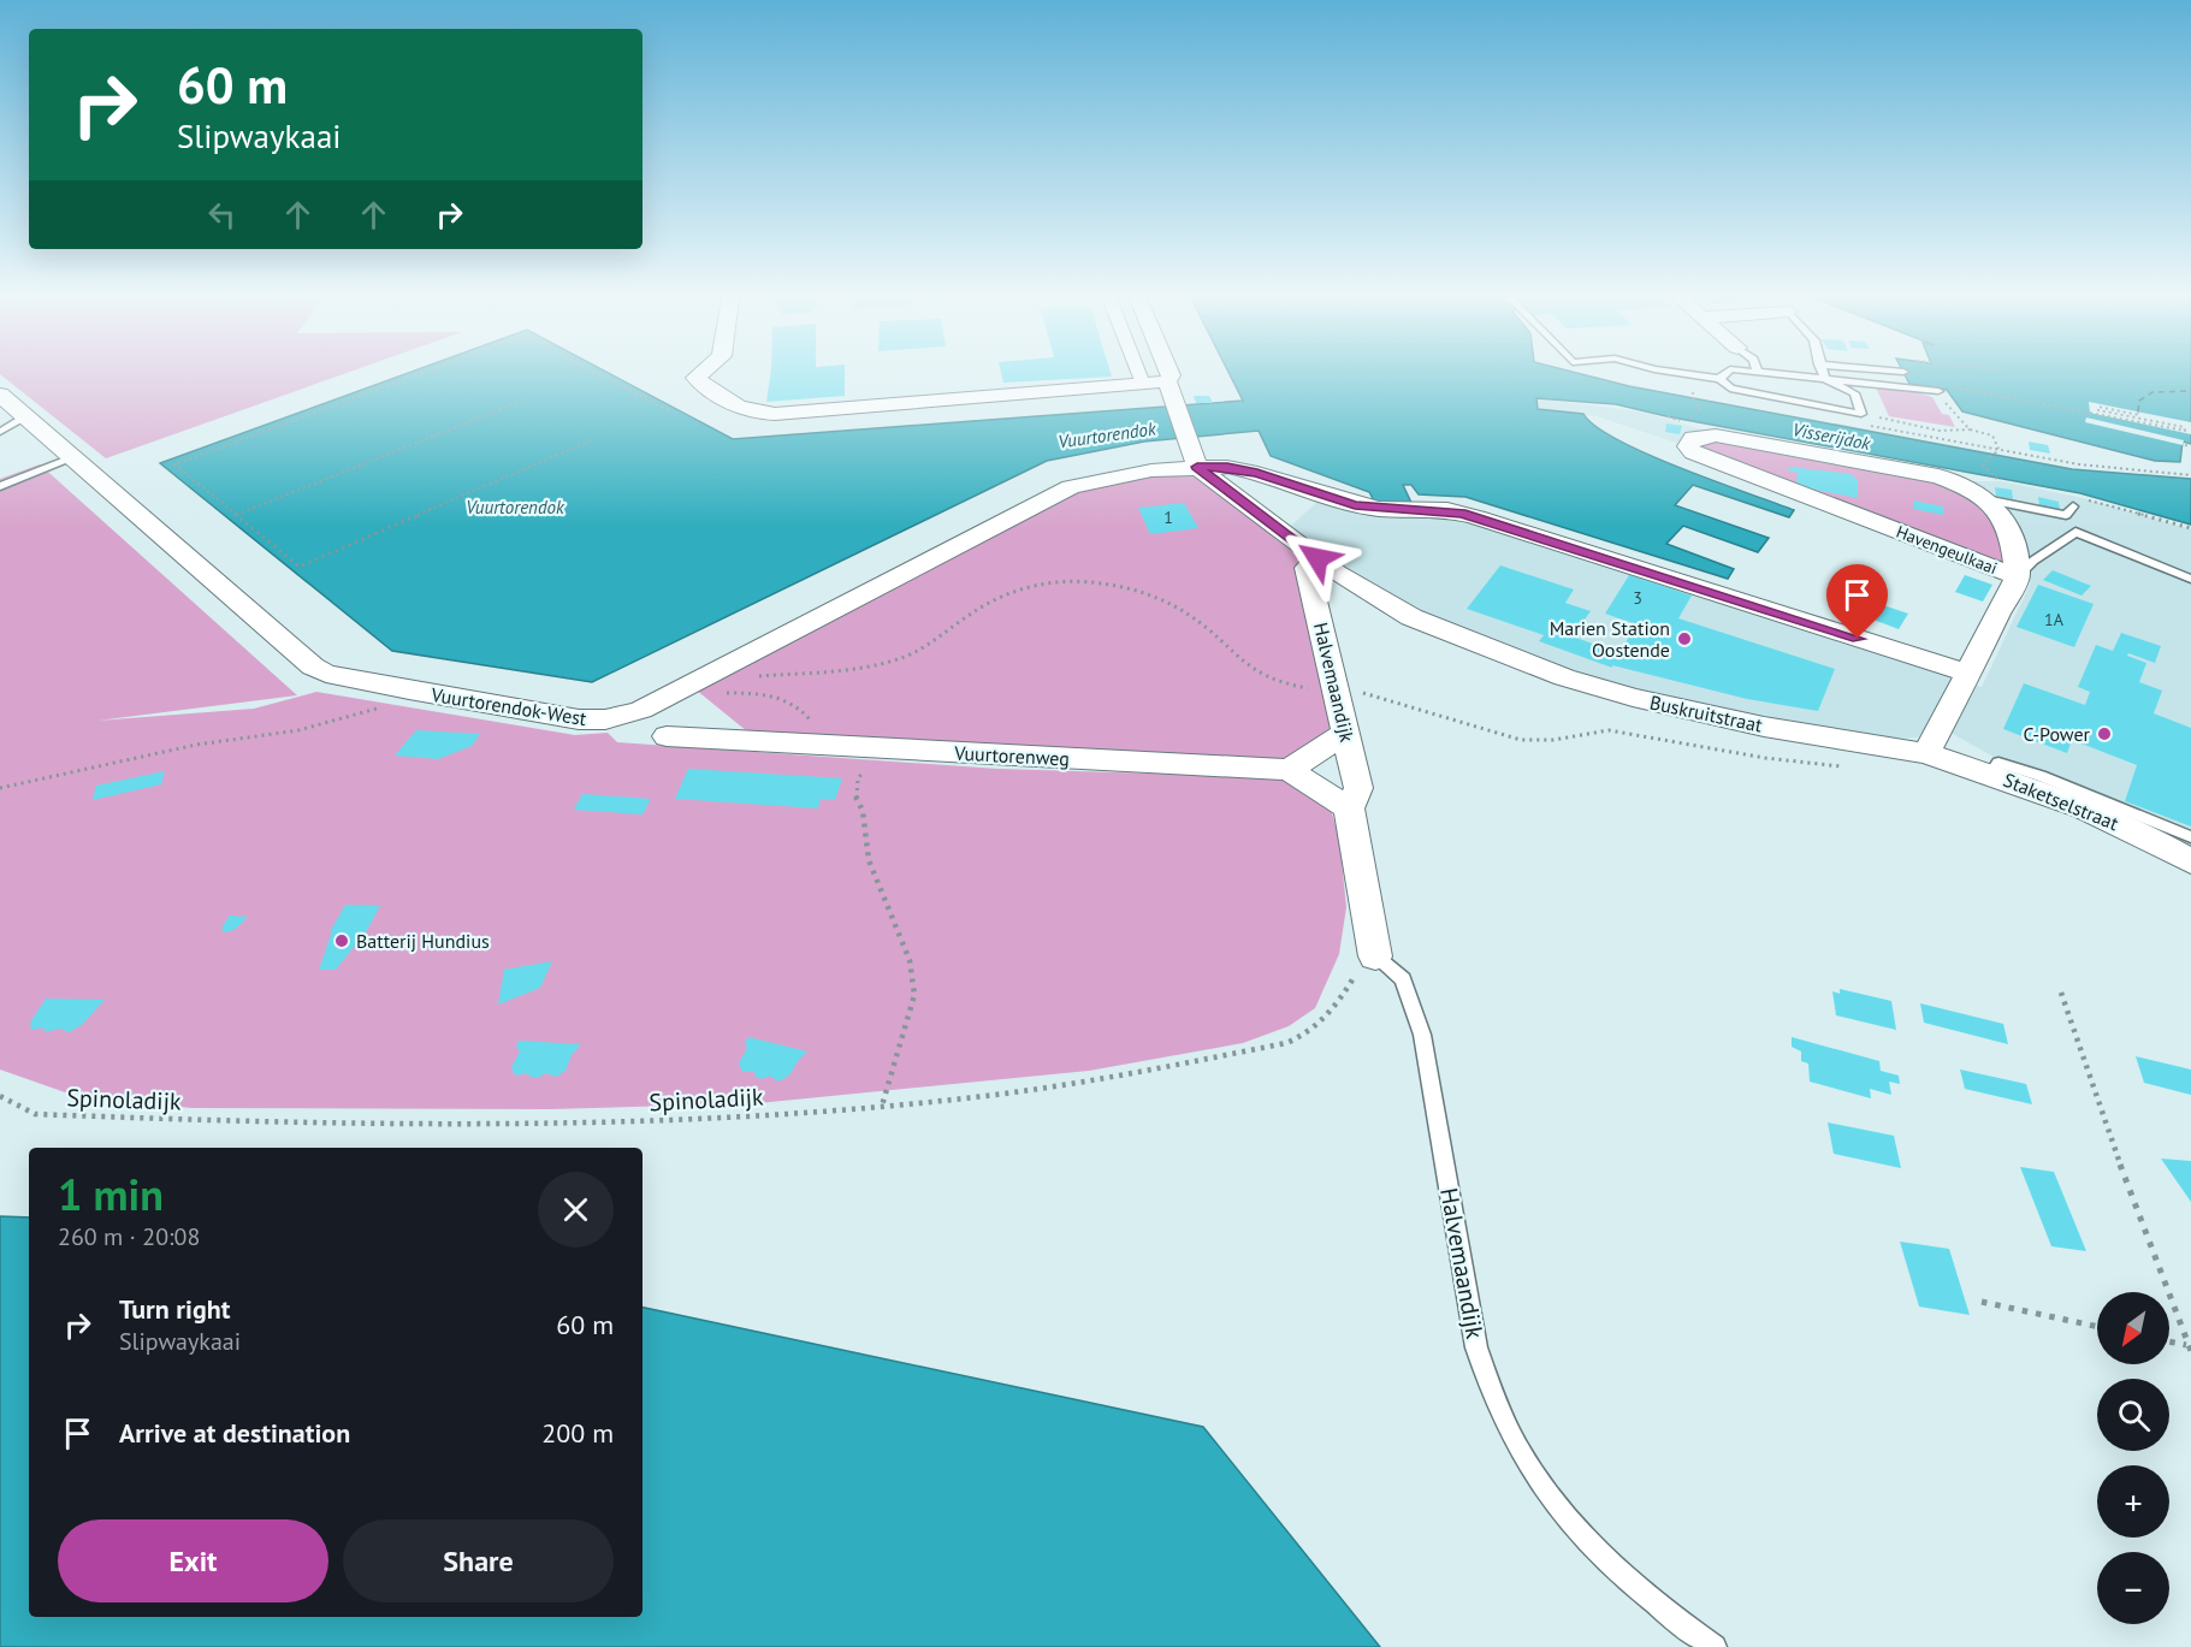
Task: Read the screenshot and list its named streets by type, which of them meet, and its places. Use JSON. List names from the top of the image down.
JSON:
{
  "streets": {
    "street": [
      "Havengeulkaai",
      "Halvemaandijk",
      "Vuurtorendok-West",
      "Buskruitstraat",
      "Vuurtorenweg",
      "Staketselstraat"
    ],
    "path": ["Spinoladijk"]
  },
  "crossings": [
    ["Halvemaandijk", "Buskruitstraat"],
    ["Halvemaandijk", "Spinoladijk"],
    ["Vuurtorendok-West", "Buskruitstraat"],
    ["Buskruitstraat", "Staketselstraat"]
  ],
  "water": ["Vuurtorendok", "Visserijdok"],
  "places": ["Marien Station Oostende", "C-Power", "Batterij Hundius"],
  "house_numbers": ["1", "3", "1A"],
  "north": "bottom left",
  "page": {
    "turn": ["60 m", "Slipwaykaai"],
    "heading": ["1 min", "260 m · 20:08"],
    "list": [
      {
        "name": "Turn right",
        "note": "Slipwaykaai",
        "value": "60 m"
      },
      {
        "name": "Arrive at destination",
        "value": "200 m"
      }
    ],
    "map_buttons": ["+", "−"],
    "buttons": ["Exit", "Share"]
  }
}
